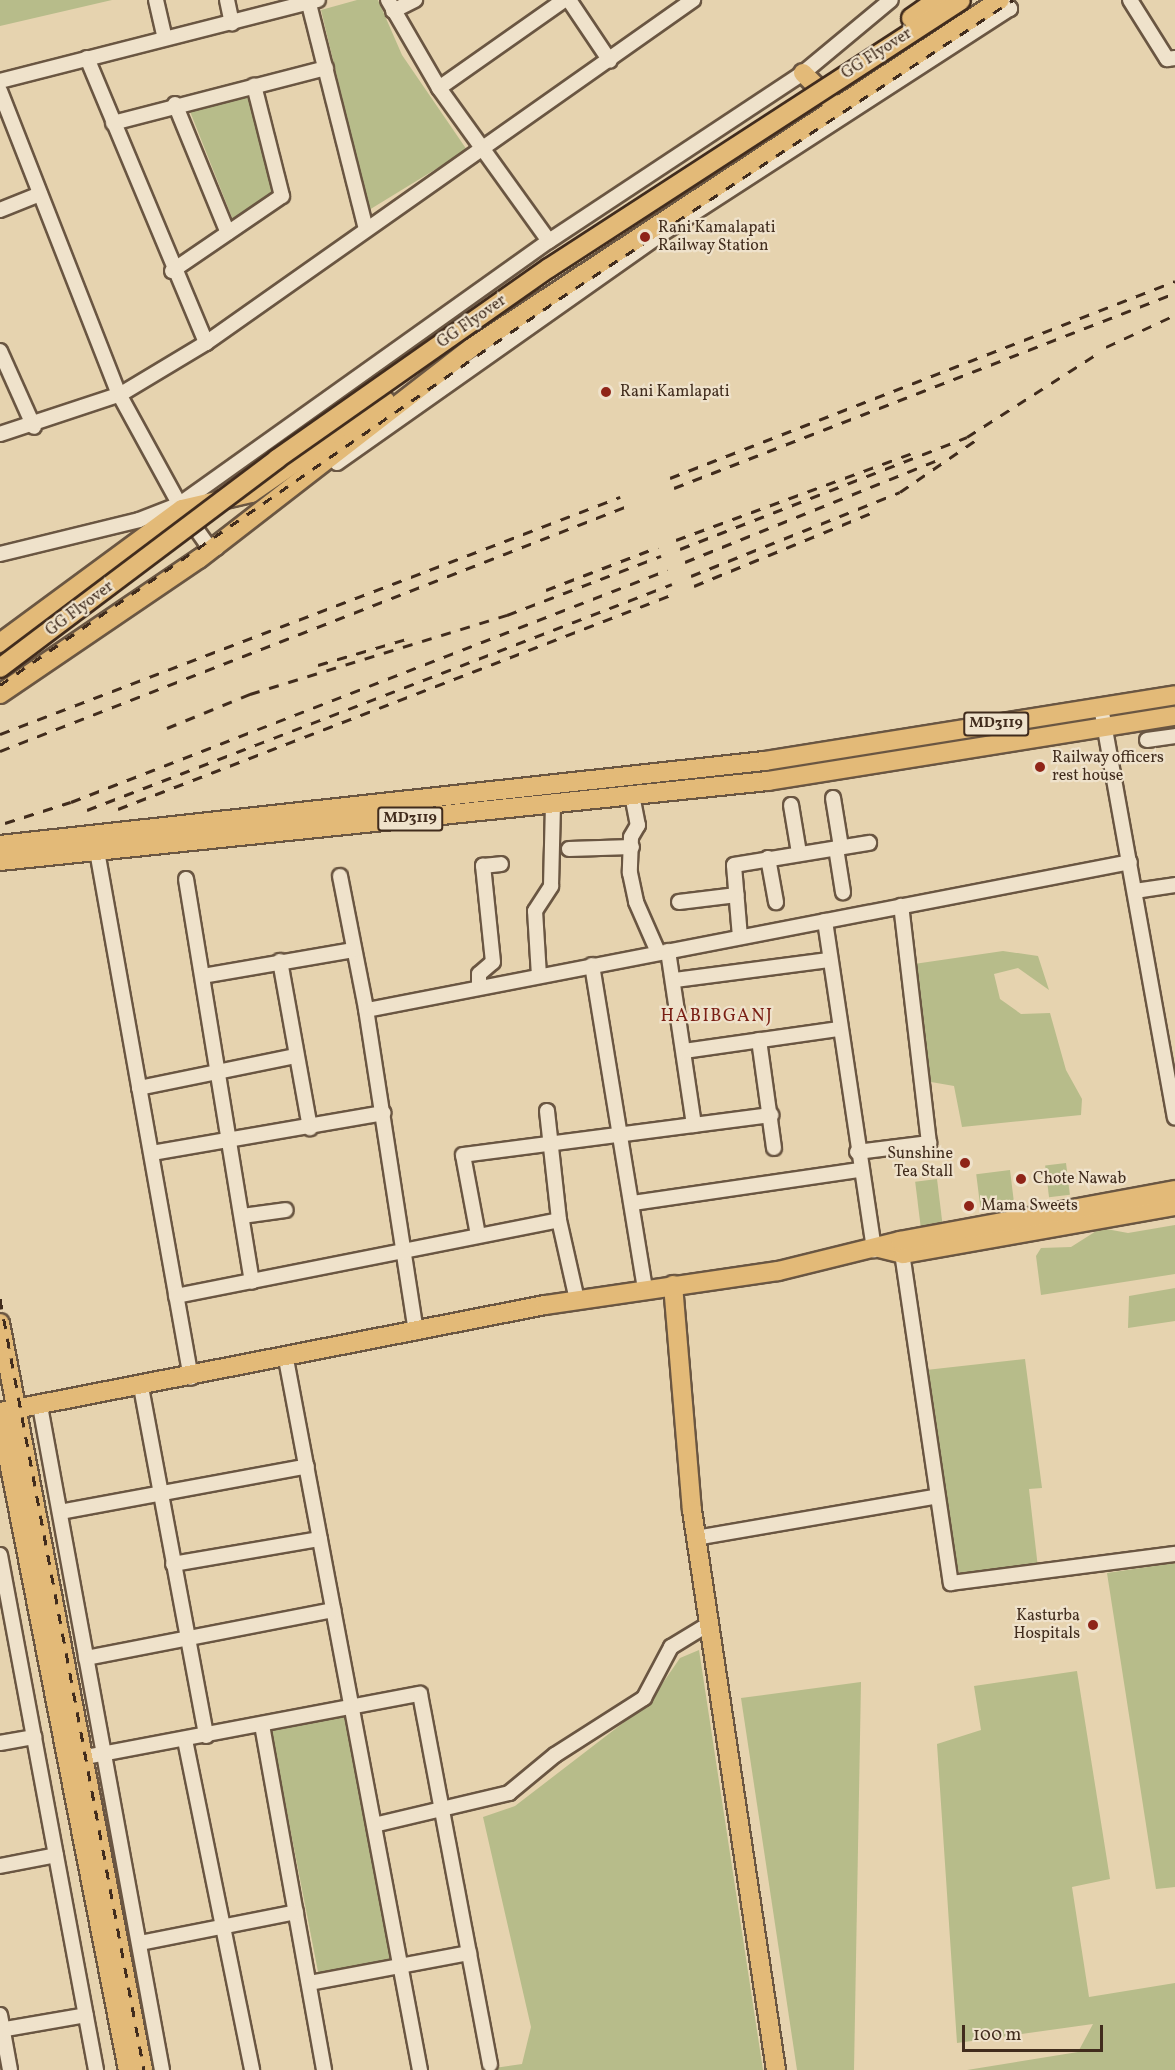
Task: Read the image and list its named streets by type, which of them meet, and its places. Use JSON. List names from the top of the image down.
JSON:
{
  "streets": {
    "main road": ["GG Flyover", "MD3119"]
  },
  "districts": ["HABIBGANJ"],
  "places": [
    "Rani Kamalapati Railway Station",
    "Rani Kamlapati",
    "Railway officers rest house",
    "Sunshine Tea Stall",
    "Chote Nawab",
    "Mama Sweets",
    "Kasturba Hospitals"
  ],
  "scale_bar": "100 m"
}
